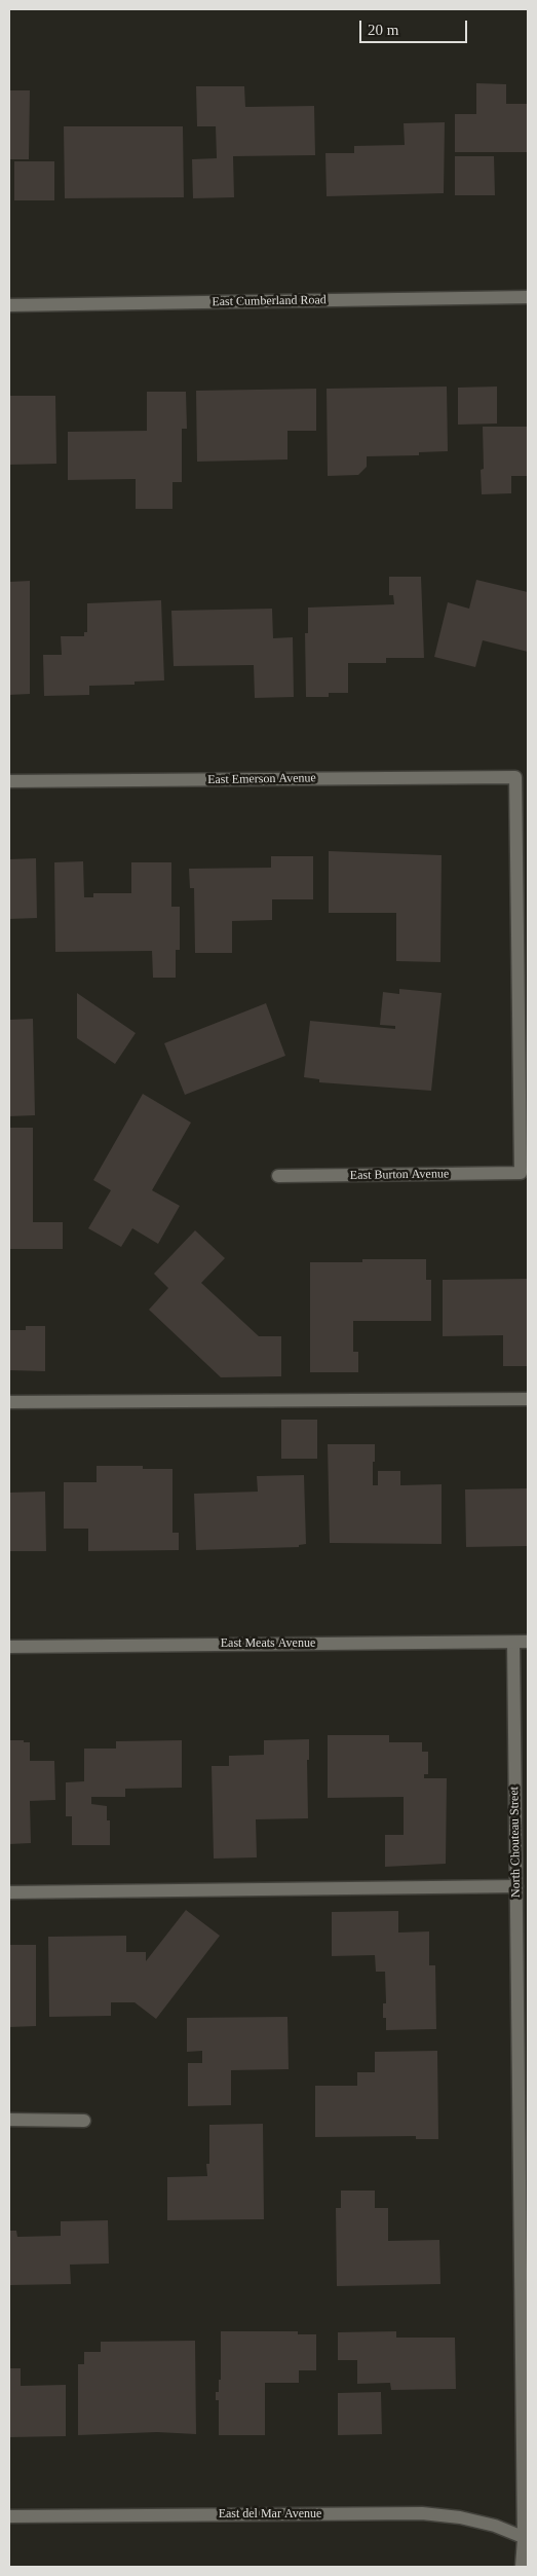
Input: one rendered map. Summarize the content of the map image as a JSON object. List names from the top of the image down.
{
  "streets": {
    "street": [
      "East Cumberland Road",
      "East Emerson Avenue",
      "East Burton Avenue",
      "East Meats Avenue",
      "North Chouteau Street",
      "East del Mar Avenue"
    ]
  },
  "crossings": [
    ["East Emerson Avenue", "East Burton Avenue"],
    ["East Meats Avenue", "North Chouteau Street"],
    ["North Chouteau Street", "East del Mar Avenue"]
  ],
  "scale_bar": "20 m"
}
